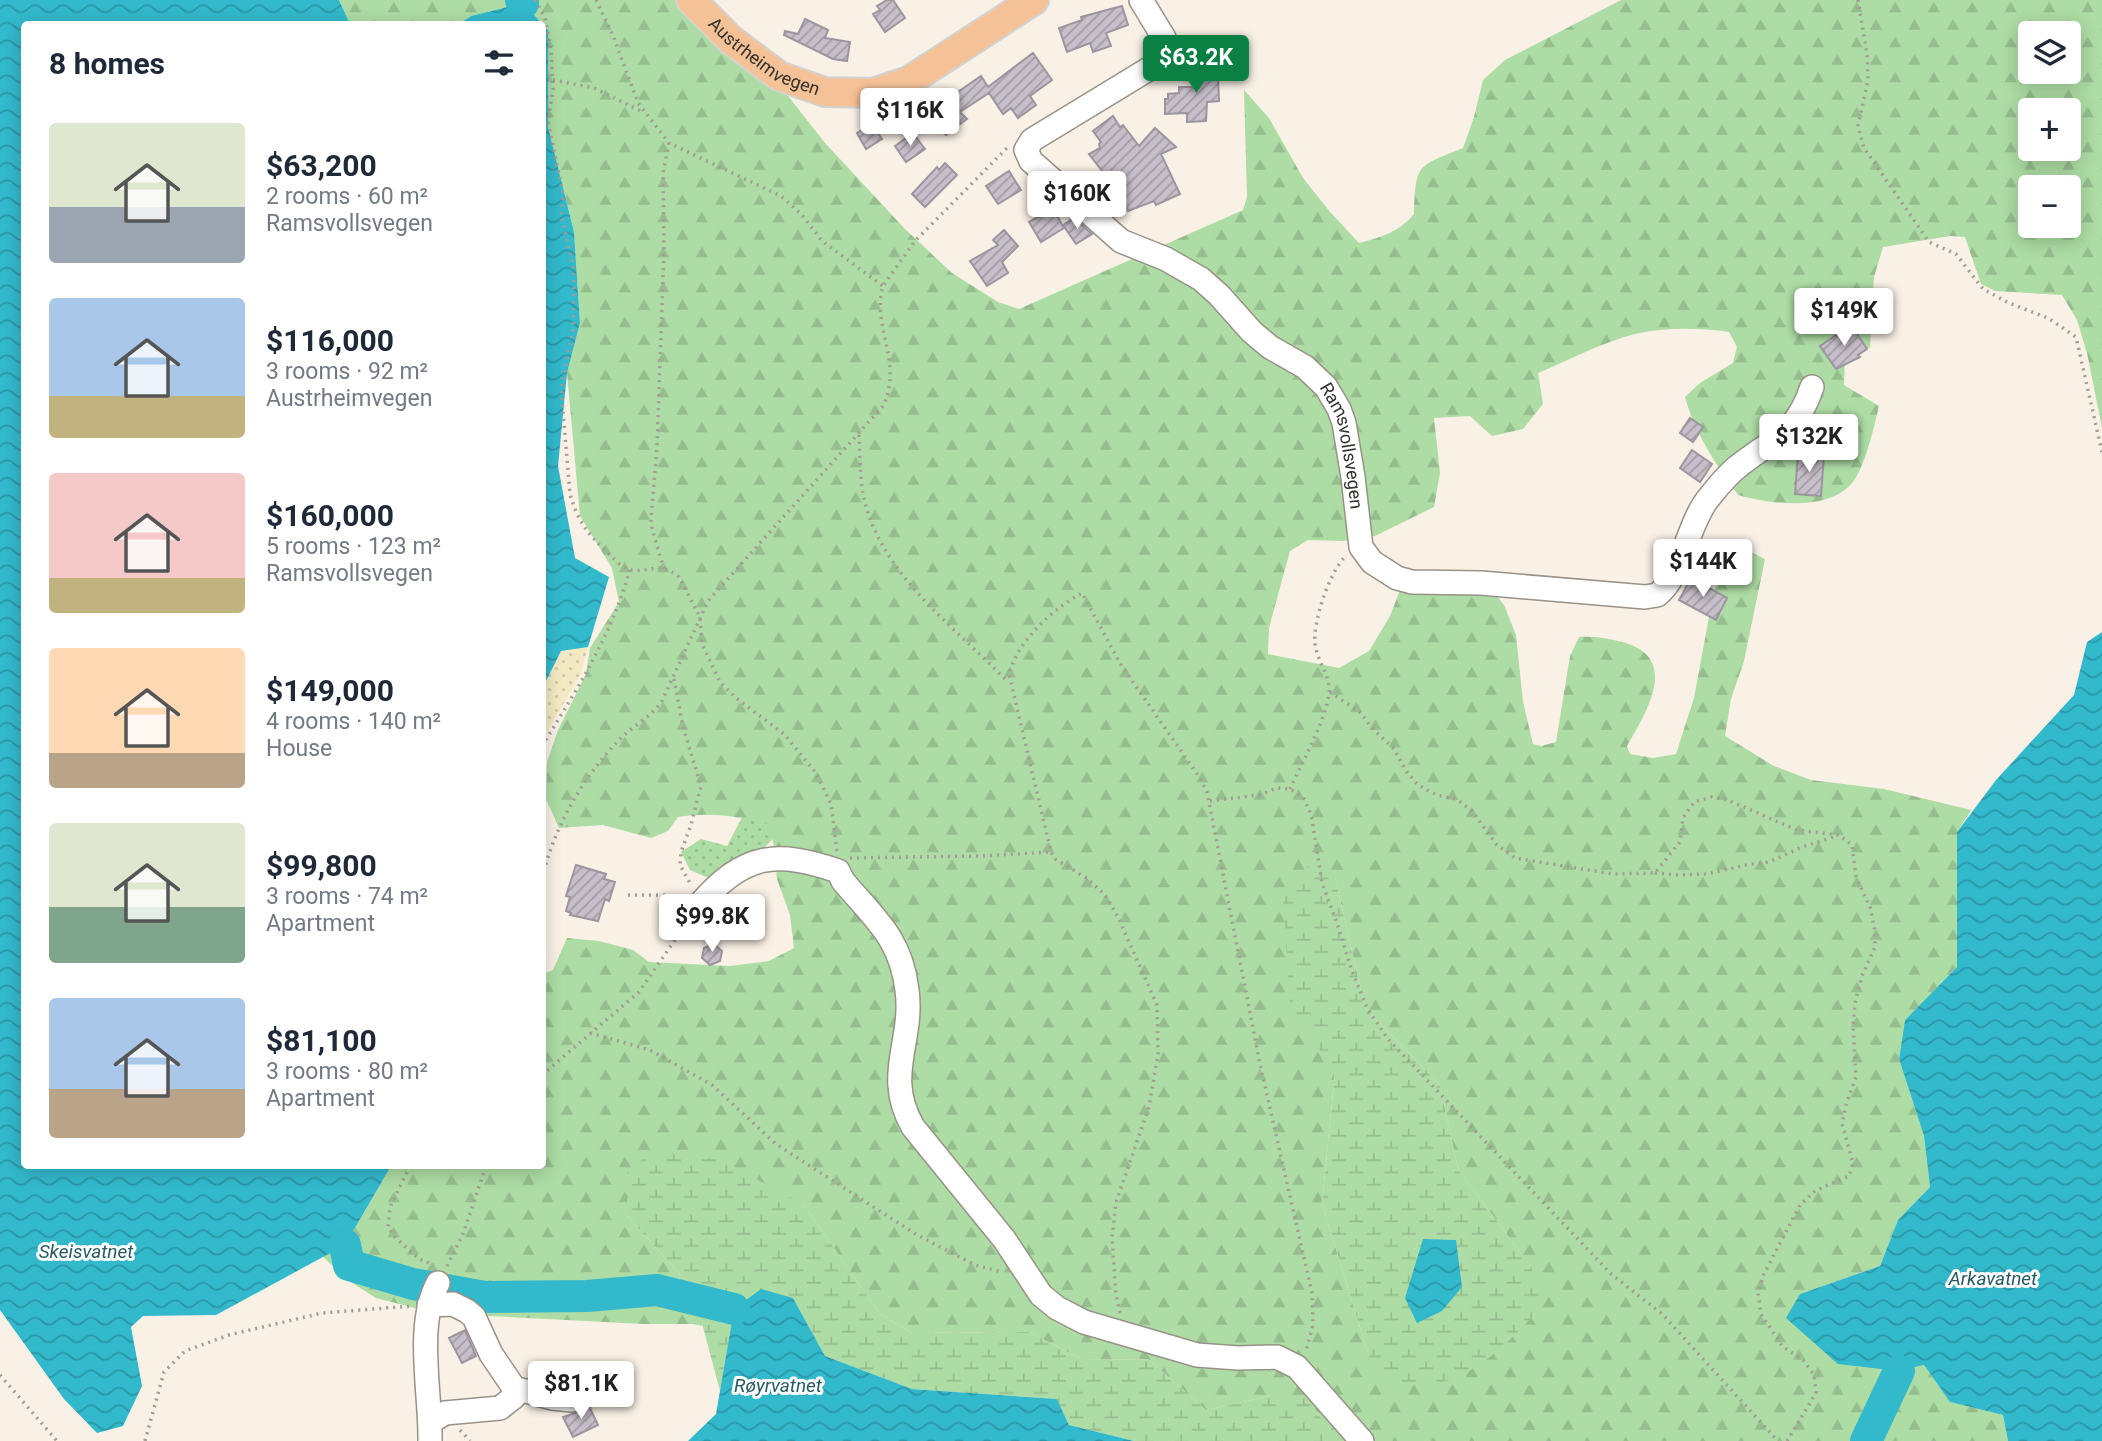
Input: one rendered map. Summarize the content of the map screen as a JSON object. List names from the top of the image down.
{
  "streets": {
    "main road": ["Austrheimvegen"],
    "street": ["Ramsvollsvegen"]
  },
  "water": ["Skeisvatnet", "Arkavatnet", "Røyrvatnet"],
  "page": {
    "map_buttons": ["+", "−"],
    "heading": "8 homes",
    "price": [
      "$63.2K",
      "$116K",
      "$160K",
      "$149K",
      "$132K",
      "$144K",
      "$99.8K",
      "$81.1K"
    ],
    "list": [
      {
        "name": "$63,200",
        "note": "2 rooms · 60 m² · Ramsvollsvegen"
      },
      {
        "name": "$116,000",
        "note": "3 rooms · 92 m² · Austrheimvegen"
      },
      {
        "name": "$160,000",
        "note": "5 rooms · 123 m² · Ramsvollsvegen"
      },
      {
        "name": "$149,000",
        "note": "4 rooms · 140 m² · House"
      },
      {
        "name": "$99,800",
        "note": "3 rooms · 74 m² · Apartment"
      },
      {
        "name": "$81,100",
        "note": "3 rooms · 80 m² · Apartment"
      }
    ]
  }
}
